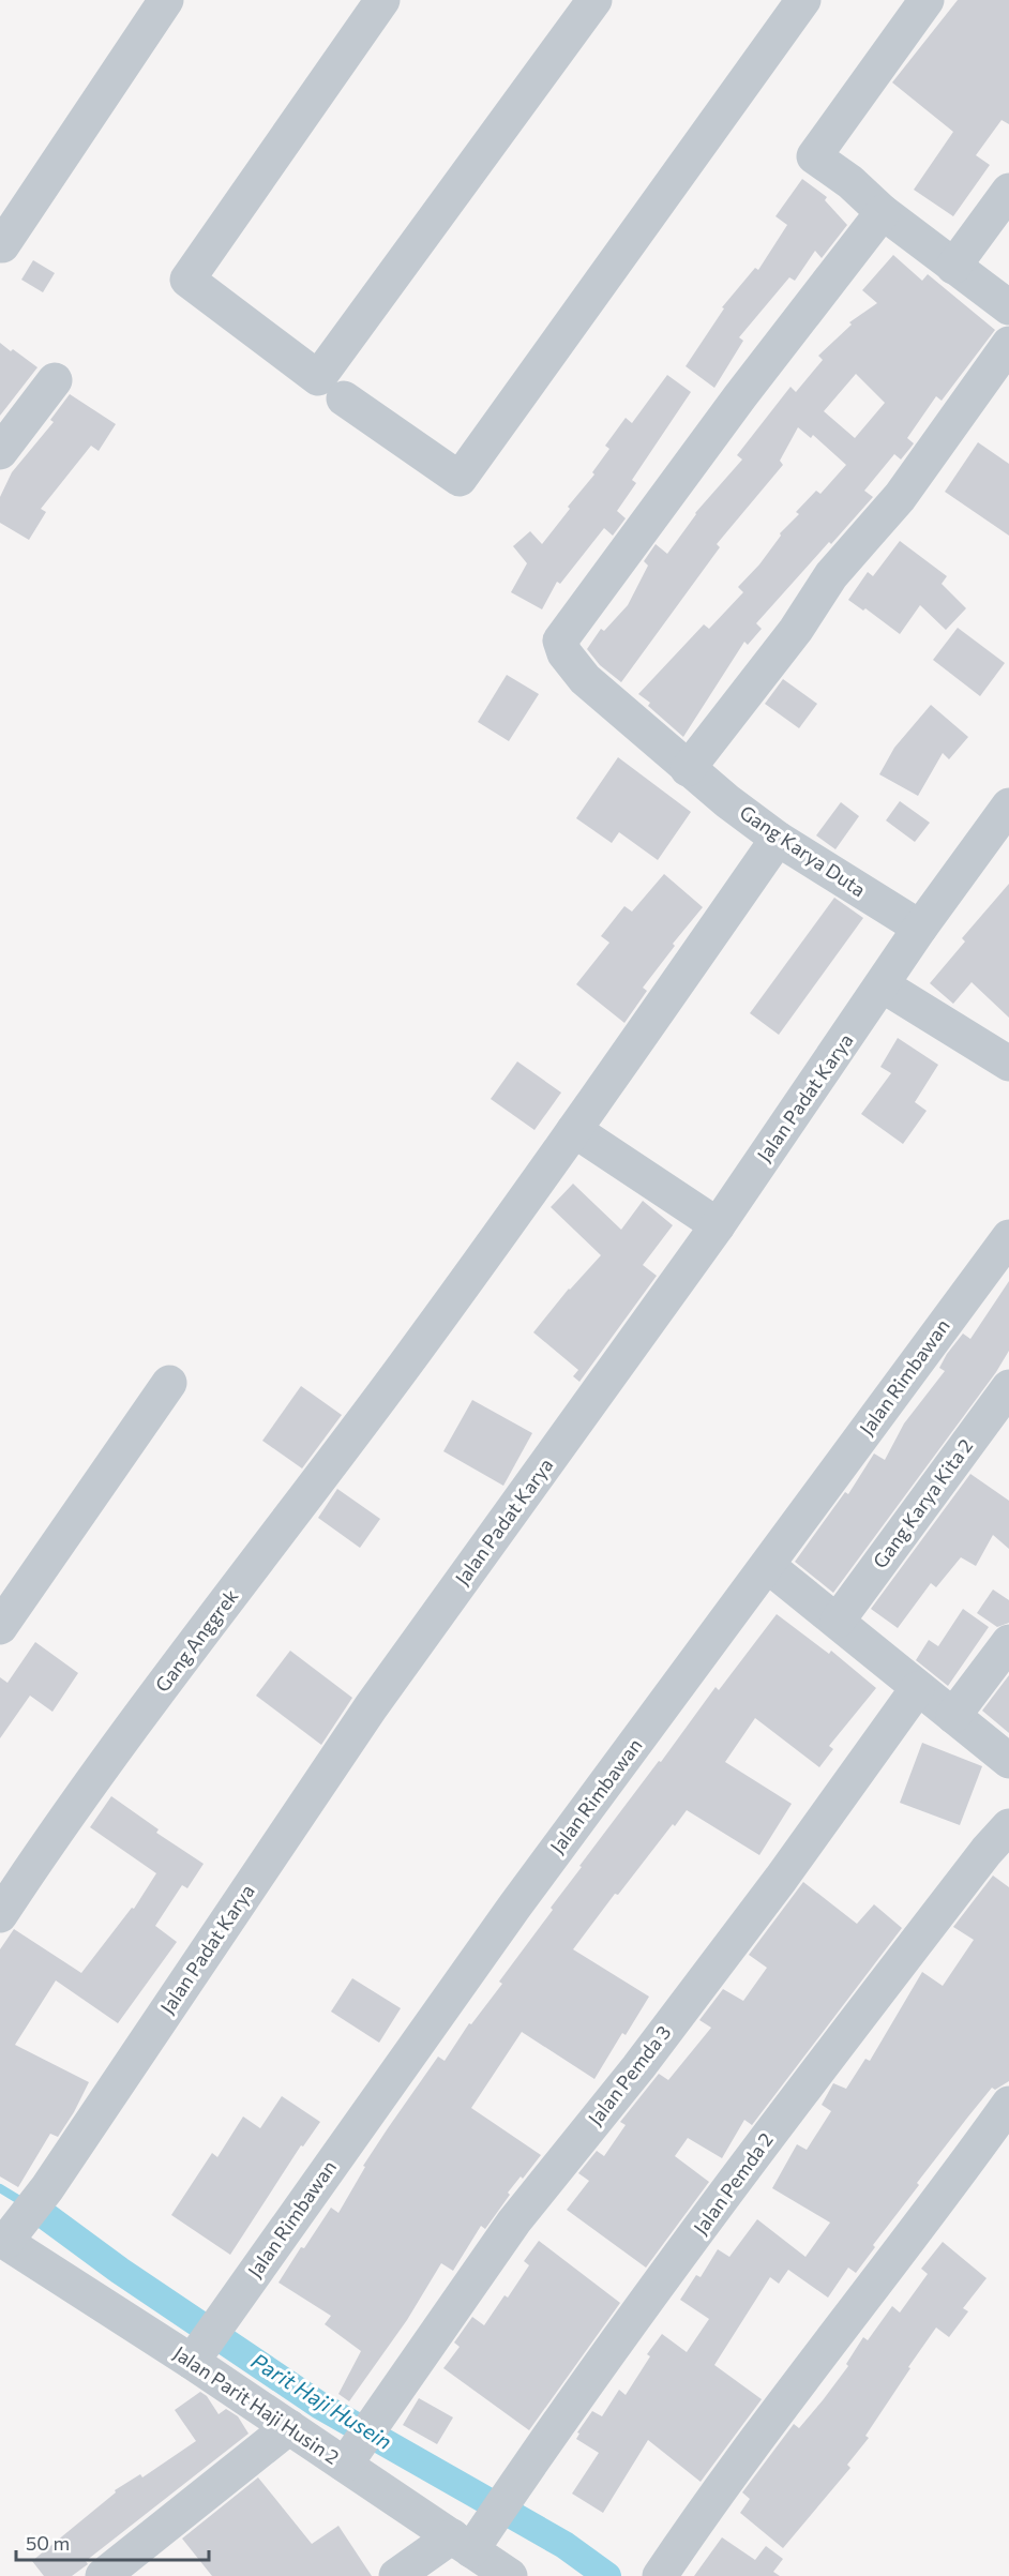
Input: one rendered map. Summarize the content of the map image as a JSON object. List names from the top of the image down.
{
  "streets": {
    "street": [
      "Gang Karya Duta",
      "Jalan Padat Karya",
      "Jalan Rimbawan",
      "Gang Karya Kita 2",
      "Gang Anggrek",
      "Jalan Pemda 3",
      "Jalan Pemda 2",
      "Jalan Parit Haji Husin 2"
    ]
  },
  "crossings": [
    ["Gang Karya Duta", "Jalan Padat Karya"],
    ["Gang Karya Duta", "Gang Anggrek"],
    ["Jalan Padat Karya", "Jalan Parit Haji Husin 2"],
    ["Jalan Rimbawan", "Jalan Parit Haji Husin 2"],
    ["Jalan Pemda 3", "Jalan Parit Haji Husin 2"],
    ["Jalan Pemda 2", "Jalan Parit Haji Husin 2"]
  ],
  "water": ["Parit Haji Husein"],
  "scale_bar": "50 m"
}
